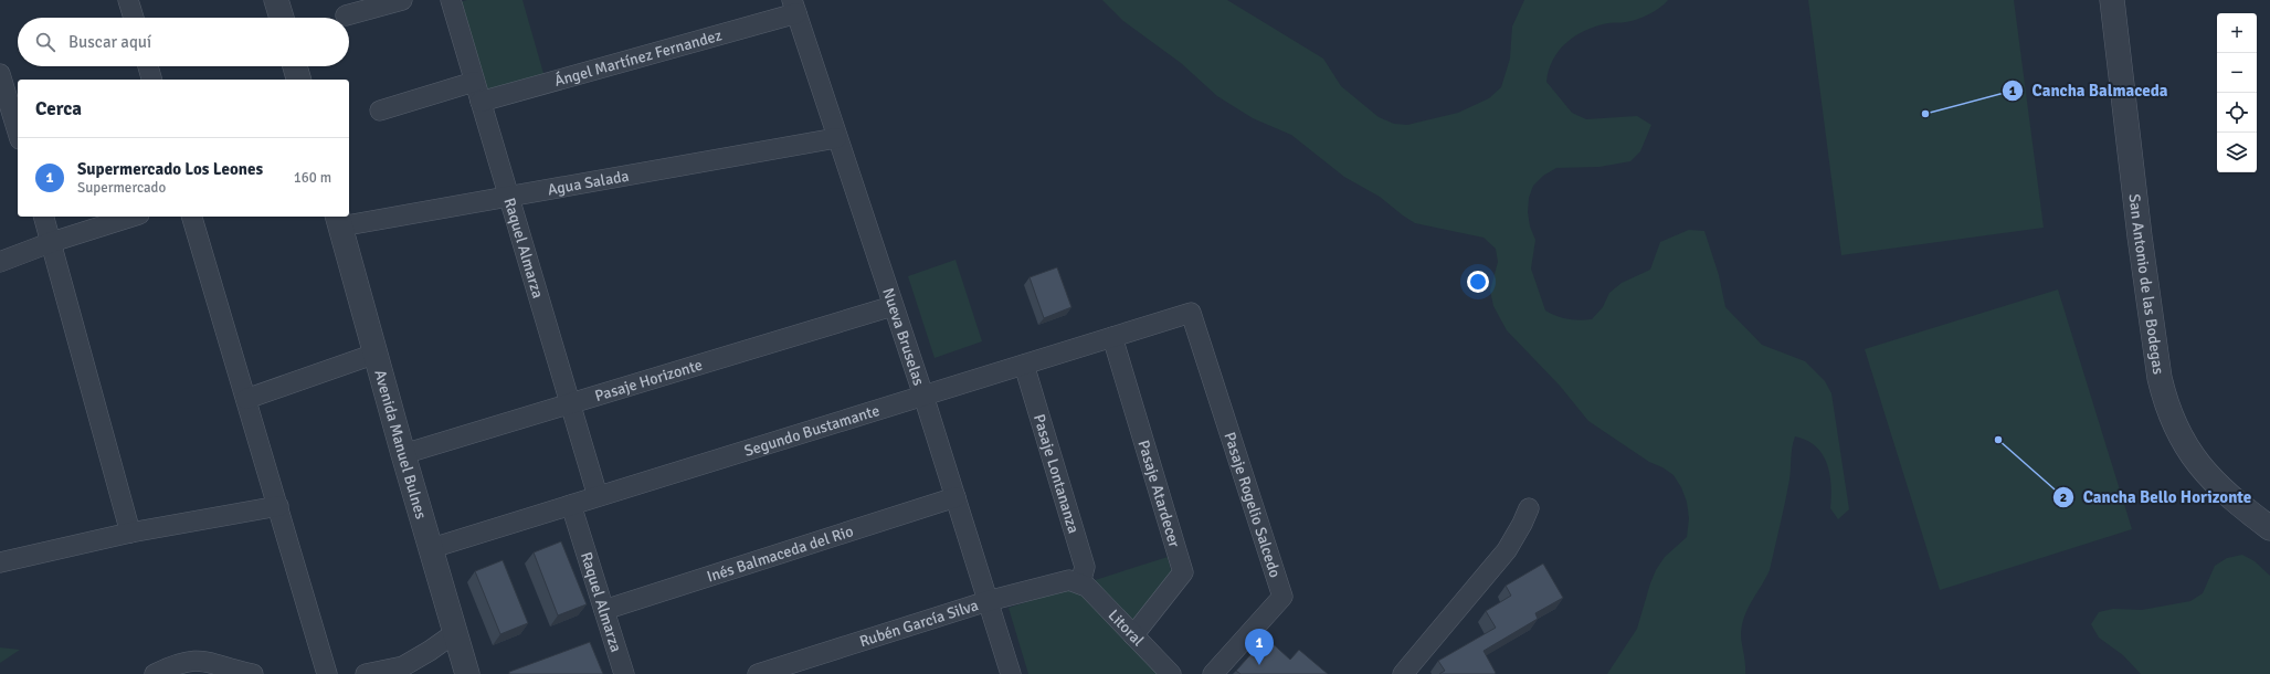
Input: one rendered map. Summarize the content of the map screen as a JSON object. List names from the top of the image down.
{
  "streets": {
    "street": [
      "Ángel Martínez Fernandez",
      "Agua Salada",
      "Raquel Almarza",
      "San Antonio de las Bodegas",
      "Nueva Bruselas",
      "Pasaje Horizonte",
      "Segundo Bustamante",
      "Avenida Manuel Bulnes",
      "Pasaje Lontananza",
      "Pasaje Atardecer",
      "Pasaje Rogelio Salcedo",
      "Inés Balmaceda del Rio",
      "Rubén García Silva",
      "Litoral"
    ]
  },
  "crossings": [
    ["Ángel Martínez Fernandez", "Raquel Almarza"],
    ["Ángel Martínez Fernandez", "Nueva Bruselas"],
    ["Agua Salada", "Raquel Almarza"],
    ["Agua Salada", "Nueva Bruselas"],
    ["Agua Salada", "Avenida Manuel Bulnes"],
    ["Raquel Almarza", "Pasaje Horizonte"],
    ["Raquel Almarza", "Segundo Bustamante"],
    ["Raquel Almarza", "Inés Balmaceda del Rio"],
    ["Nueva Bruselas", "Pasaje Horizonte"],
    ["Nueva Bruselas", "Segundo Bustamante"],
    ["Nueva Bruselas", "Inés Balmaceda del Rio"],
    ["Nueva Bruselas", "Rubén García Silva"],
    ["Pasaje Horizonte", "Avenida Manuel Bulnes"],
    ["Segundo Bustamante", "Avenida Manuel Bulnes"],
    ["Segundo Bustamante", "Pasaje Lontananza"],
    ["Segundo Bustamante", "Pasaje Atardecer"],
    ["Segundo Bustamante", "Pasaje Rogelio Salcedo"],
    ["Pasaje Lontananza", "Rubén García Silva"],
    ["Pasaje Lontananza", "Litoral"],
    ["Pasaje Atardecer", "Litoral"],
    ["Rubén García Silva", "Litoral"]
  ],
  "places": ["Cancha Balmaceda", "Cancha Bello Horizonte"],
  "page": {
    "map_buttons": ["+", "−"],
    "search": "Buscar aquí",
    "heading": "Cerca",
    "list": [
      {
        "mark": "1",
        "name": "Supermercado Los Leones",
        "note": "Supermercado",
        "value": "160 m"
      }
    ],
    "pins": "1"
  }
}
